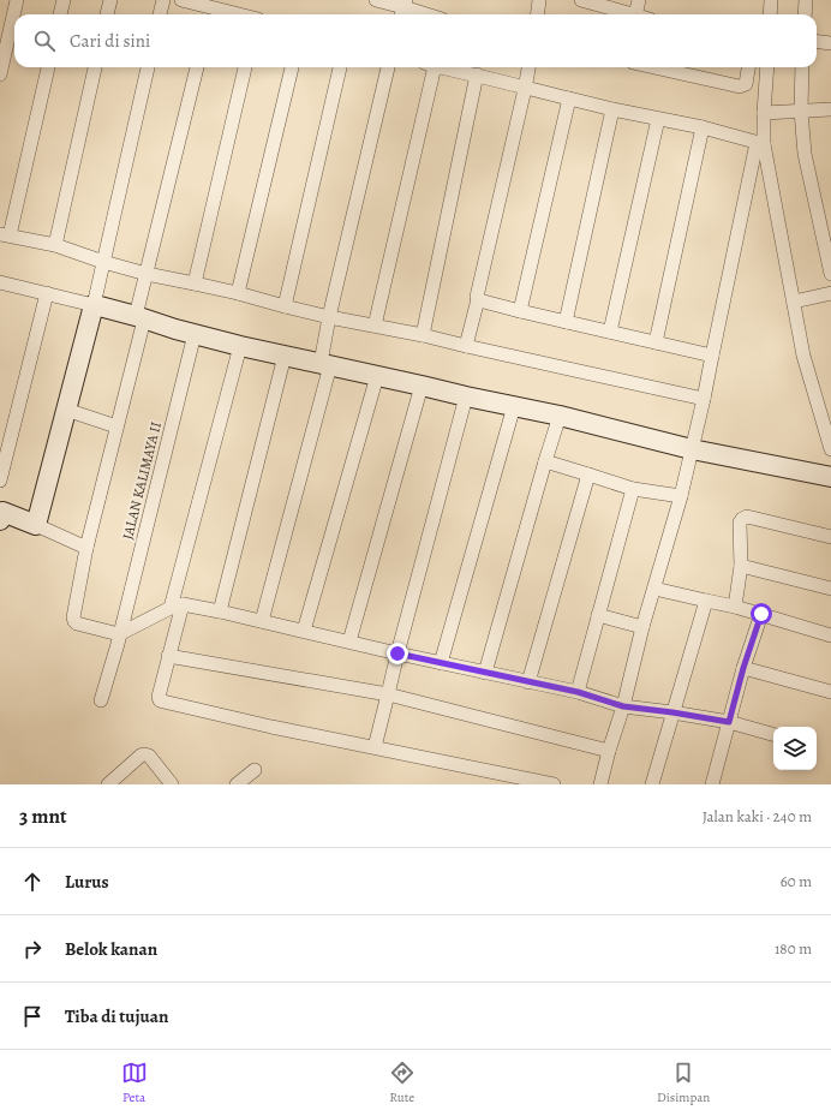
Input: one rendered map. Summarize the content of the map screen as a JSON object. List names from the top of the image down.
{
  "streets": {
    "street": ["JALAN KALIMAYA II"]
  },
  "page": {
    "search": "Cari di sini",
    "heading": ["3 mnt", "Jalan kaki · 240 m"],
    "list": [
      ["Lurus", "60 m"],
      ["Belok kanan", "180 m"],
      "Tiba di tujuan"
    ],
    "nav": ["Peta", "Rute", "Disimpan"]
  }
}
